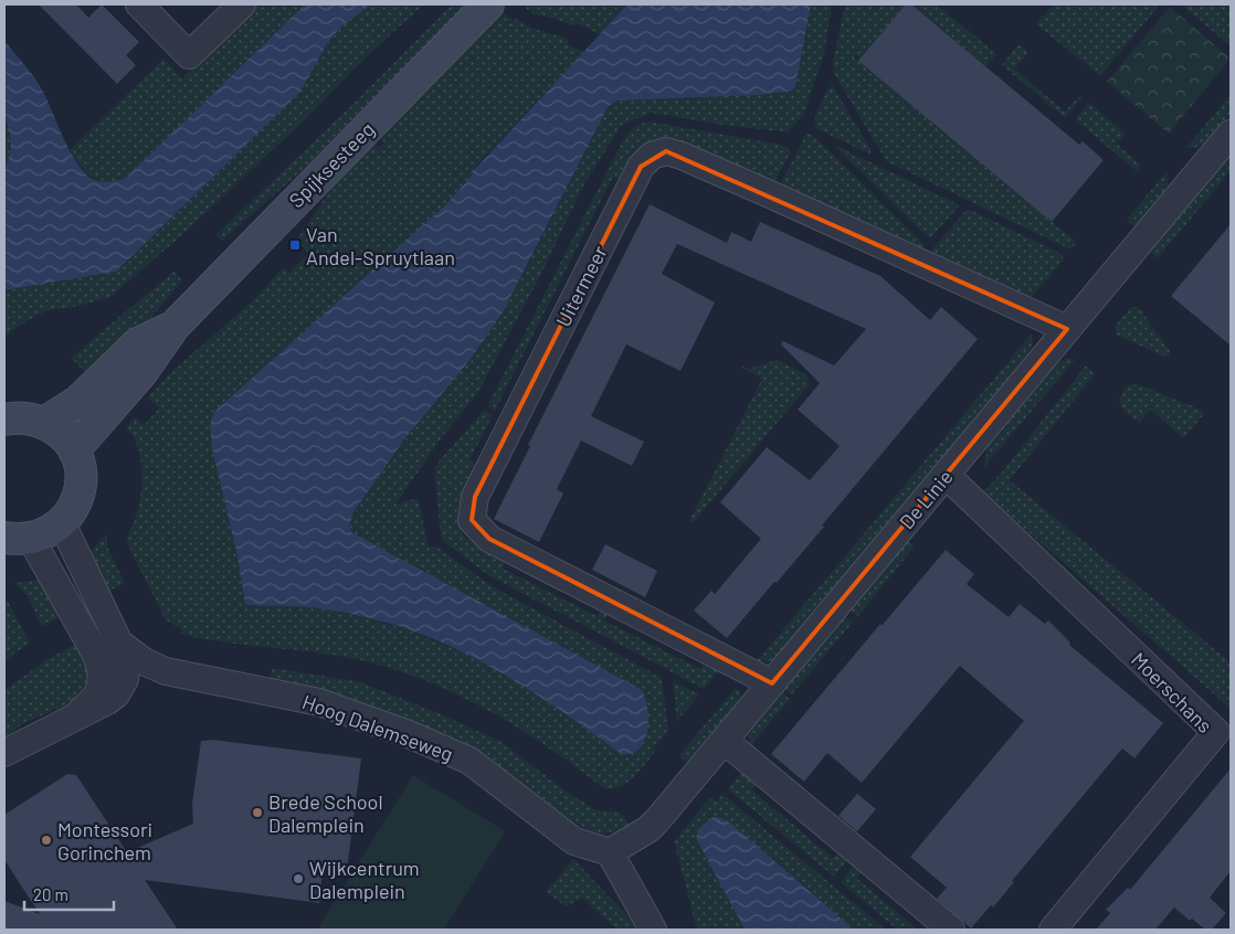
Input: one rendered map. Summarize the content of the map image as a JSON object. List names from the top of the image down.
{
  "streets": {
    "main road": ["Spijksesteeg"],
    "street": [
      "Uitermeer",
      "De Linie",
      "Moerschans",
      "Hoog Dalemseweg"
    ]
  },
  "crossings": [
    ["Uitermeer", "De Linie"],
    ["De Linie", "Moerschans"],
    ["De Linie", "Hoog Dalemseweg"]
  ],
  "places": {
    "transit": ["Van Andel-Spruytlaan"],
    "other": ["Brede School Dalemplein", "Montessori Gorinchem", "Wijkcentrum Dalemplein"]
  },
  "scale_bar": "20 m"
}
